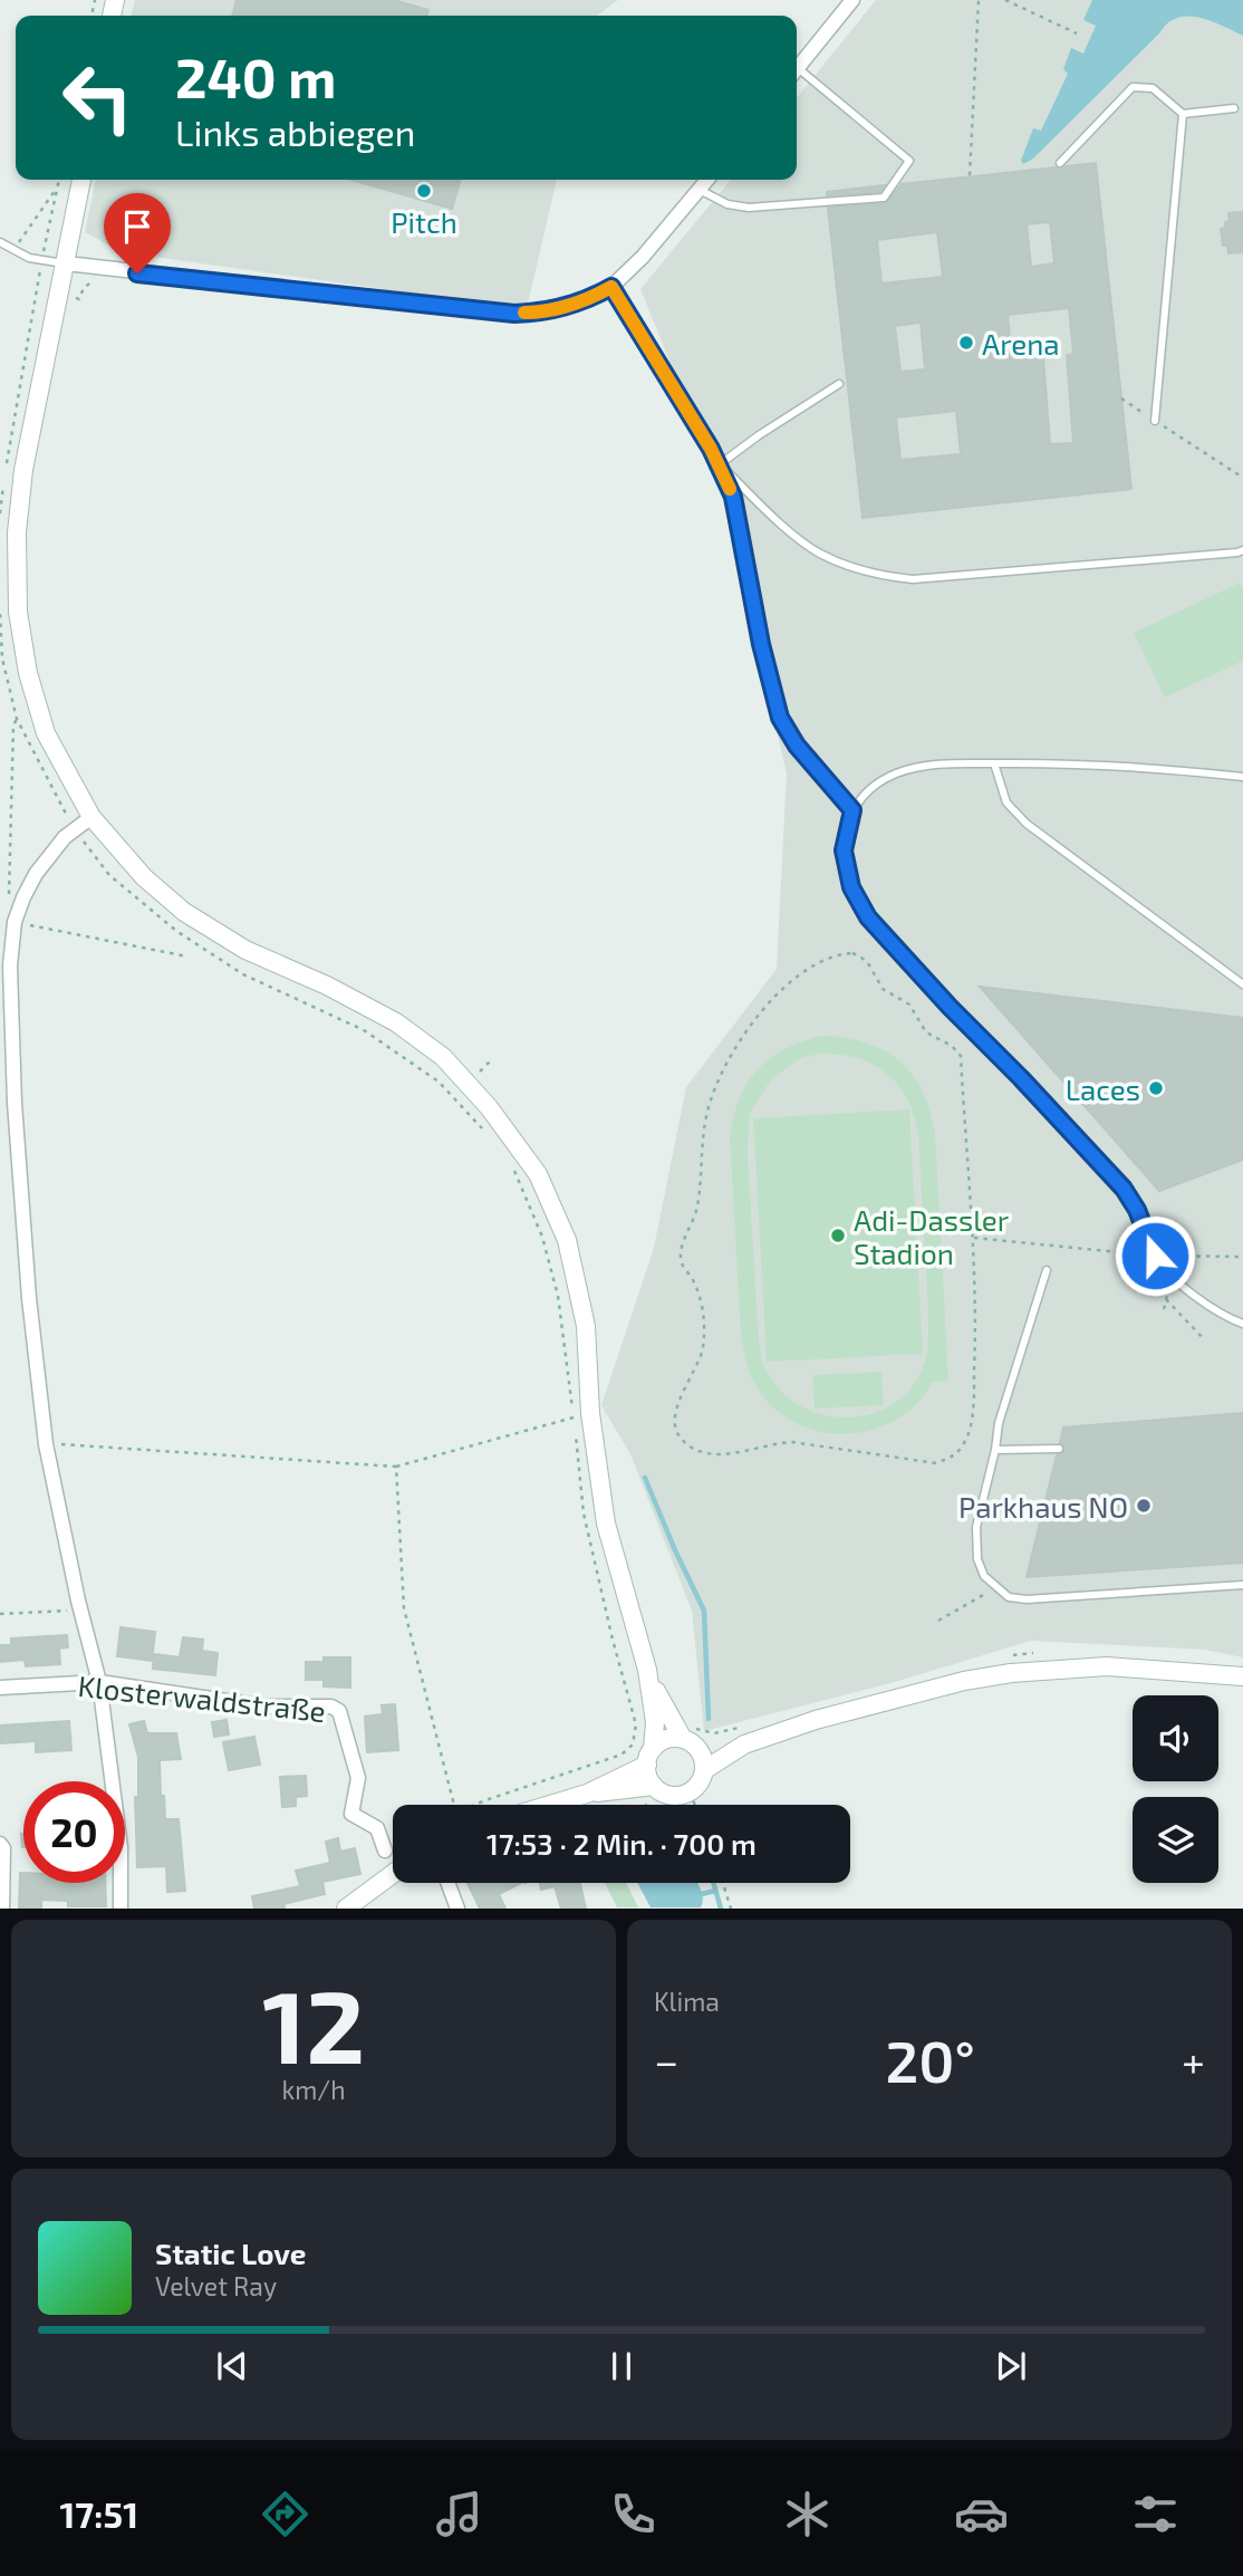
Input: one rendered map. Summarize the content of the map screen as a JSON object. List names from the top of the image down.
{
  "streets": {
    "street": ["Klosterwaldstraße"]
  },
  "places": [
    "Pitch",
    "Arena",
    "Laces",
    "Adi-Dassler Stadion",
    "Parkhaus NO"
  ],
  "page": {
    "turn": ["240 m", "Links abbiegen"],
    "limit": "20",
    "trip": "17:53 · 2 Min. · 700 m",
    "tile": [
      ["12", "km/h"],
      "Klima"
    ],
    "heat": ["−", "20°", "+"],
    "song": ["Static Love", "Velvet Ray"],
    "tabs": "17:51"
  }
}
